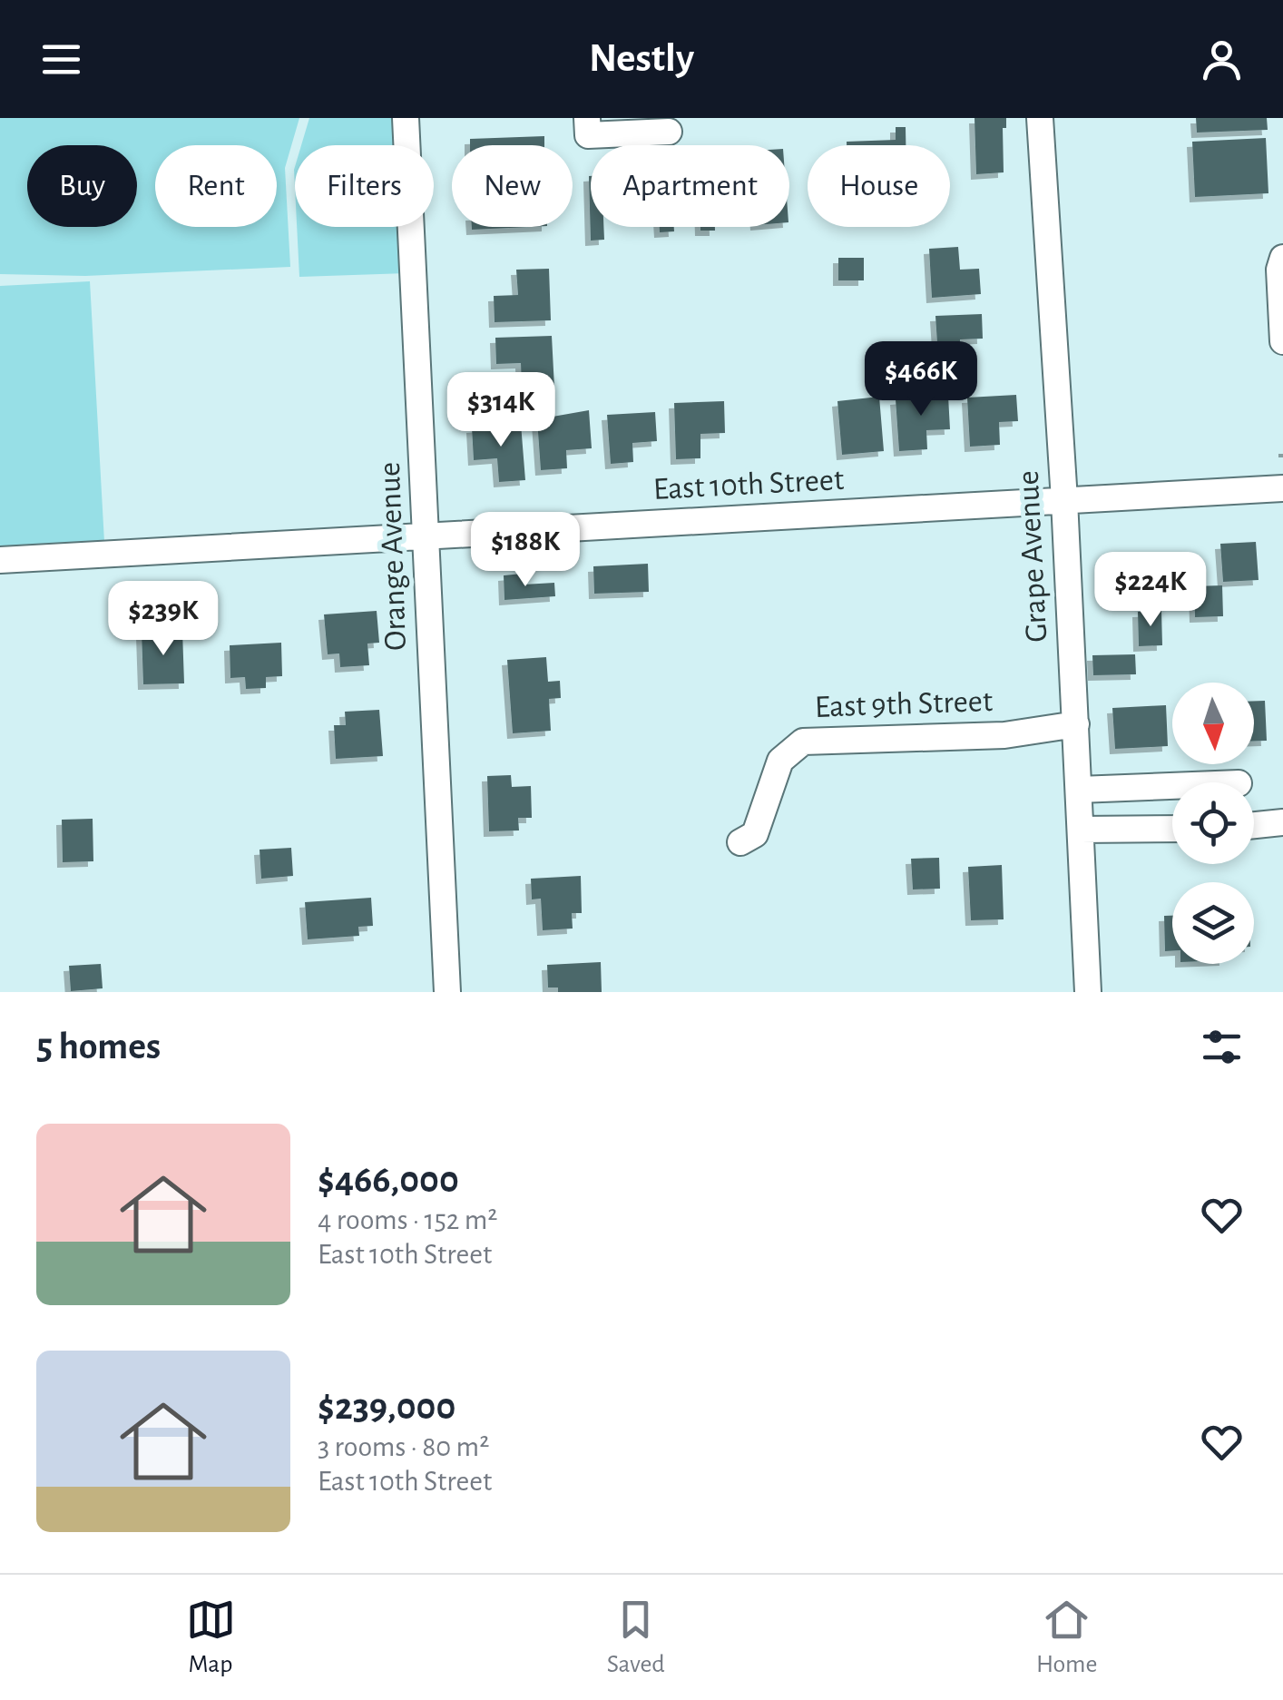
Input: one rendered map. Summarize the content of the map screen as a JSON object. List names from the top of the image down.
{
  "streets": {
    "street": [
      "East 10th Street",
      "Orange Avenue",
      "Grape Avenue",
      "East 9th Street"
    ]
  },
  "crossings": [
    ["East 10th Street", "Orange Avenue"],
    ["East 10th Street", "Grape Avenue"],
    ["Grape Avenue", "East 9th Street"]
  ],
  "north": "bottom",
  "page": {
    "header": "Nestly",
    "chip": [
      "Buy",
      "Rent",
      "Filters",
      "New",
      "Apartment",
      "House"
    ],
    "price": [
      "$466K",
      "$314K",
      "$188K",
      "$224K",
      "$239K"
    ],
    "heading": "5 homes",
    "list": [
      {
        "name": "$466,000",
        "note": "4 rooms · 152 m² · East 10th Street"
      },
      {
        "name": "$239,000",
        "note": "3 rooms · 80 m² · East 10th Street"
      }
    ],
    "tabs": ["Map", "Saved", "Home"]
  }
}
